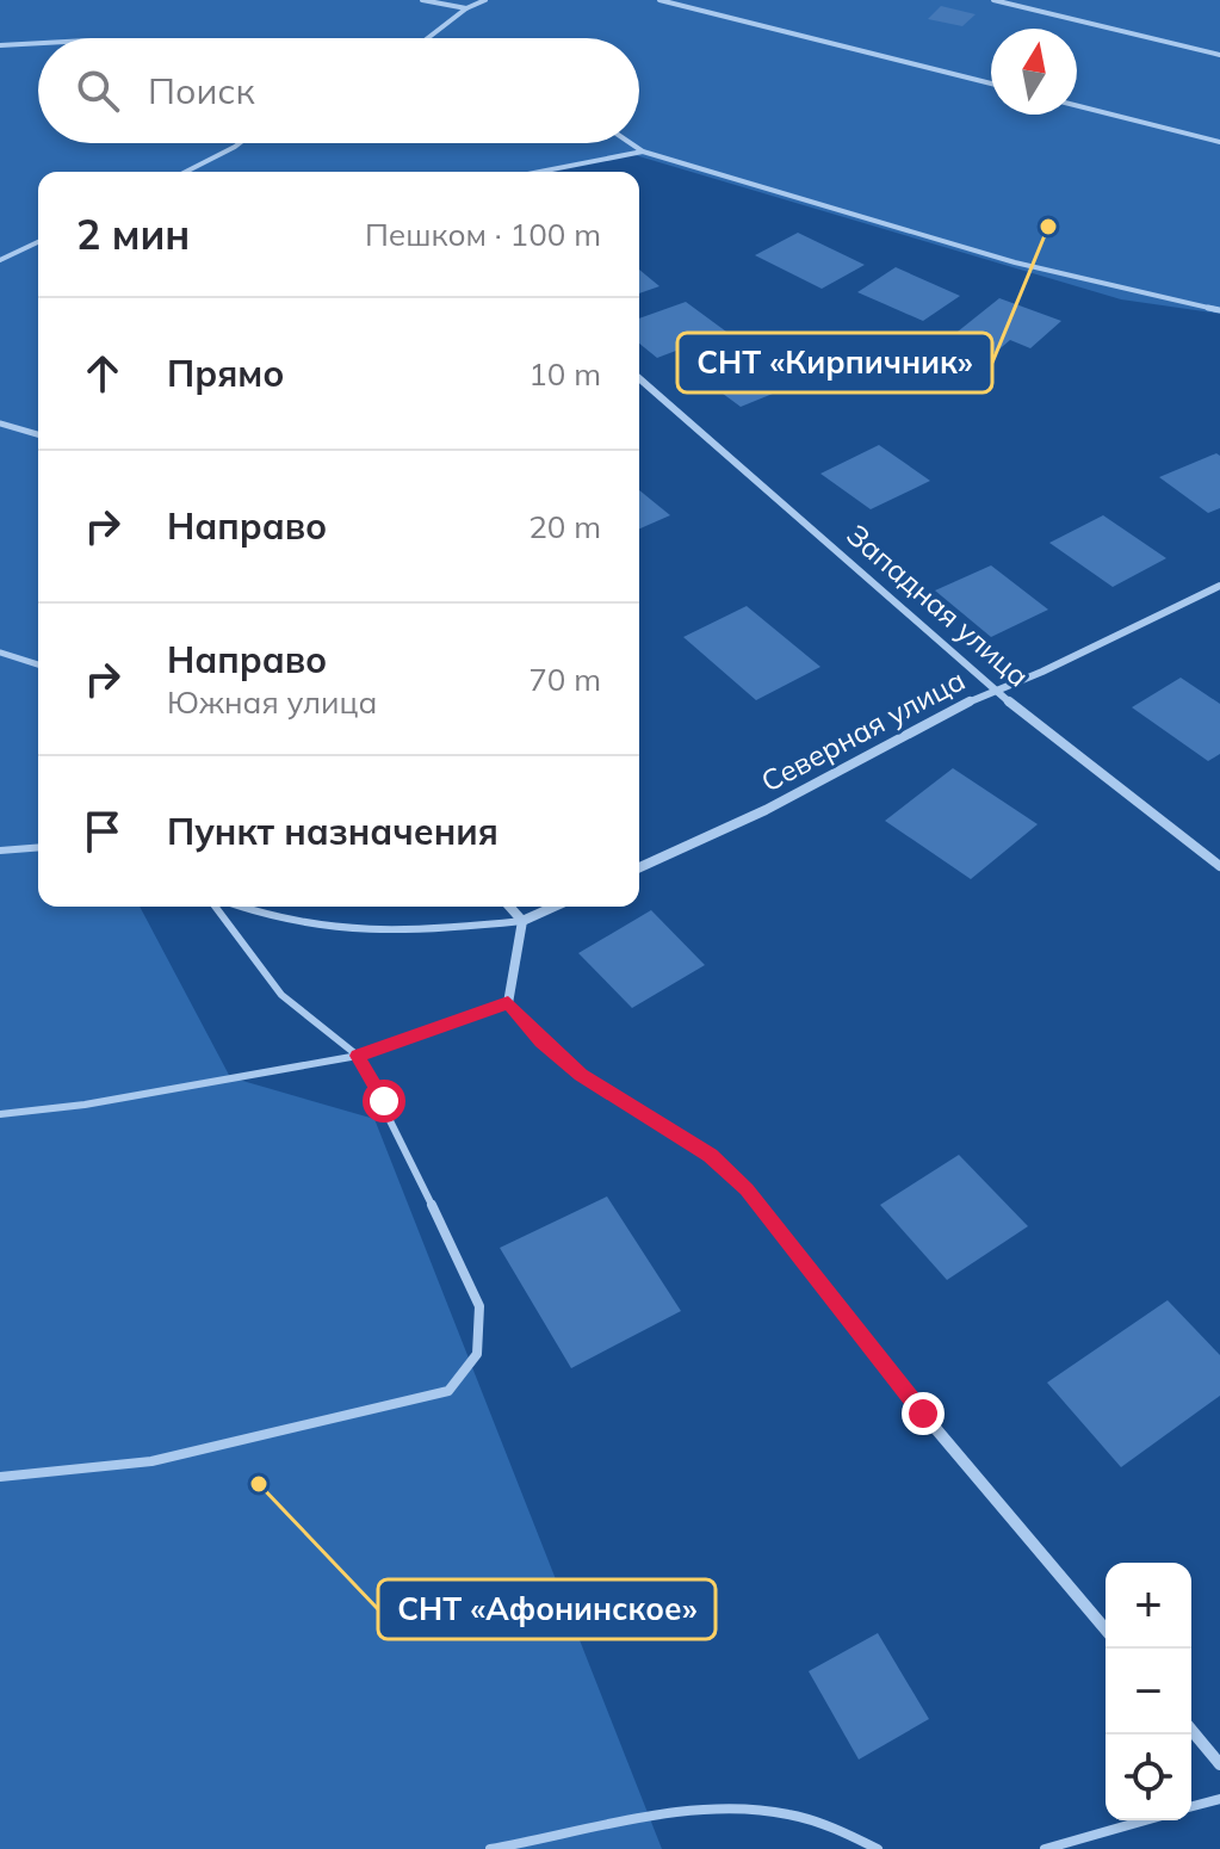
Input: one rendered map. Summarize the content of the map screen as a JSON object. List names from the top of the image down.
{
  "streets": {
    "street": ["Западная улица", "Северная улица"]
  },
  "crossings": [
    ["Западная улица", "Северная улица"]
  ],
  "places": ["СНТ «Кирпичник»", "СНТ «Афонинское»"],
  "north": "top",
  "page": {
    "search": "Поиск",
    "heading": ["2 мин", "Пешком · 100 m"],
    "list": [
      ["Прямо", "10 m"],
      ["Направо", "20 m"],
      ["Направо", "Южная улица", "70 m"],
      "Пункт назначения"
    ],
    "map_buttons": ["+", "−"]
  }
}
